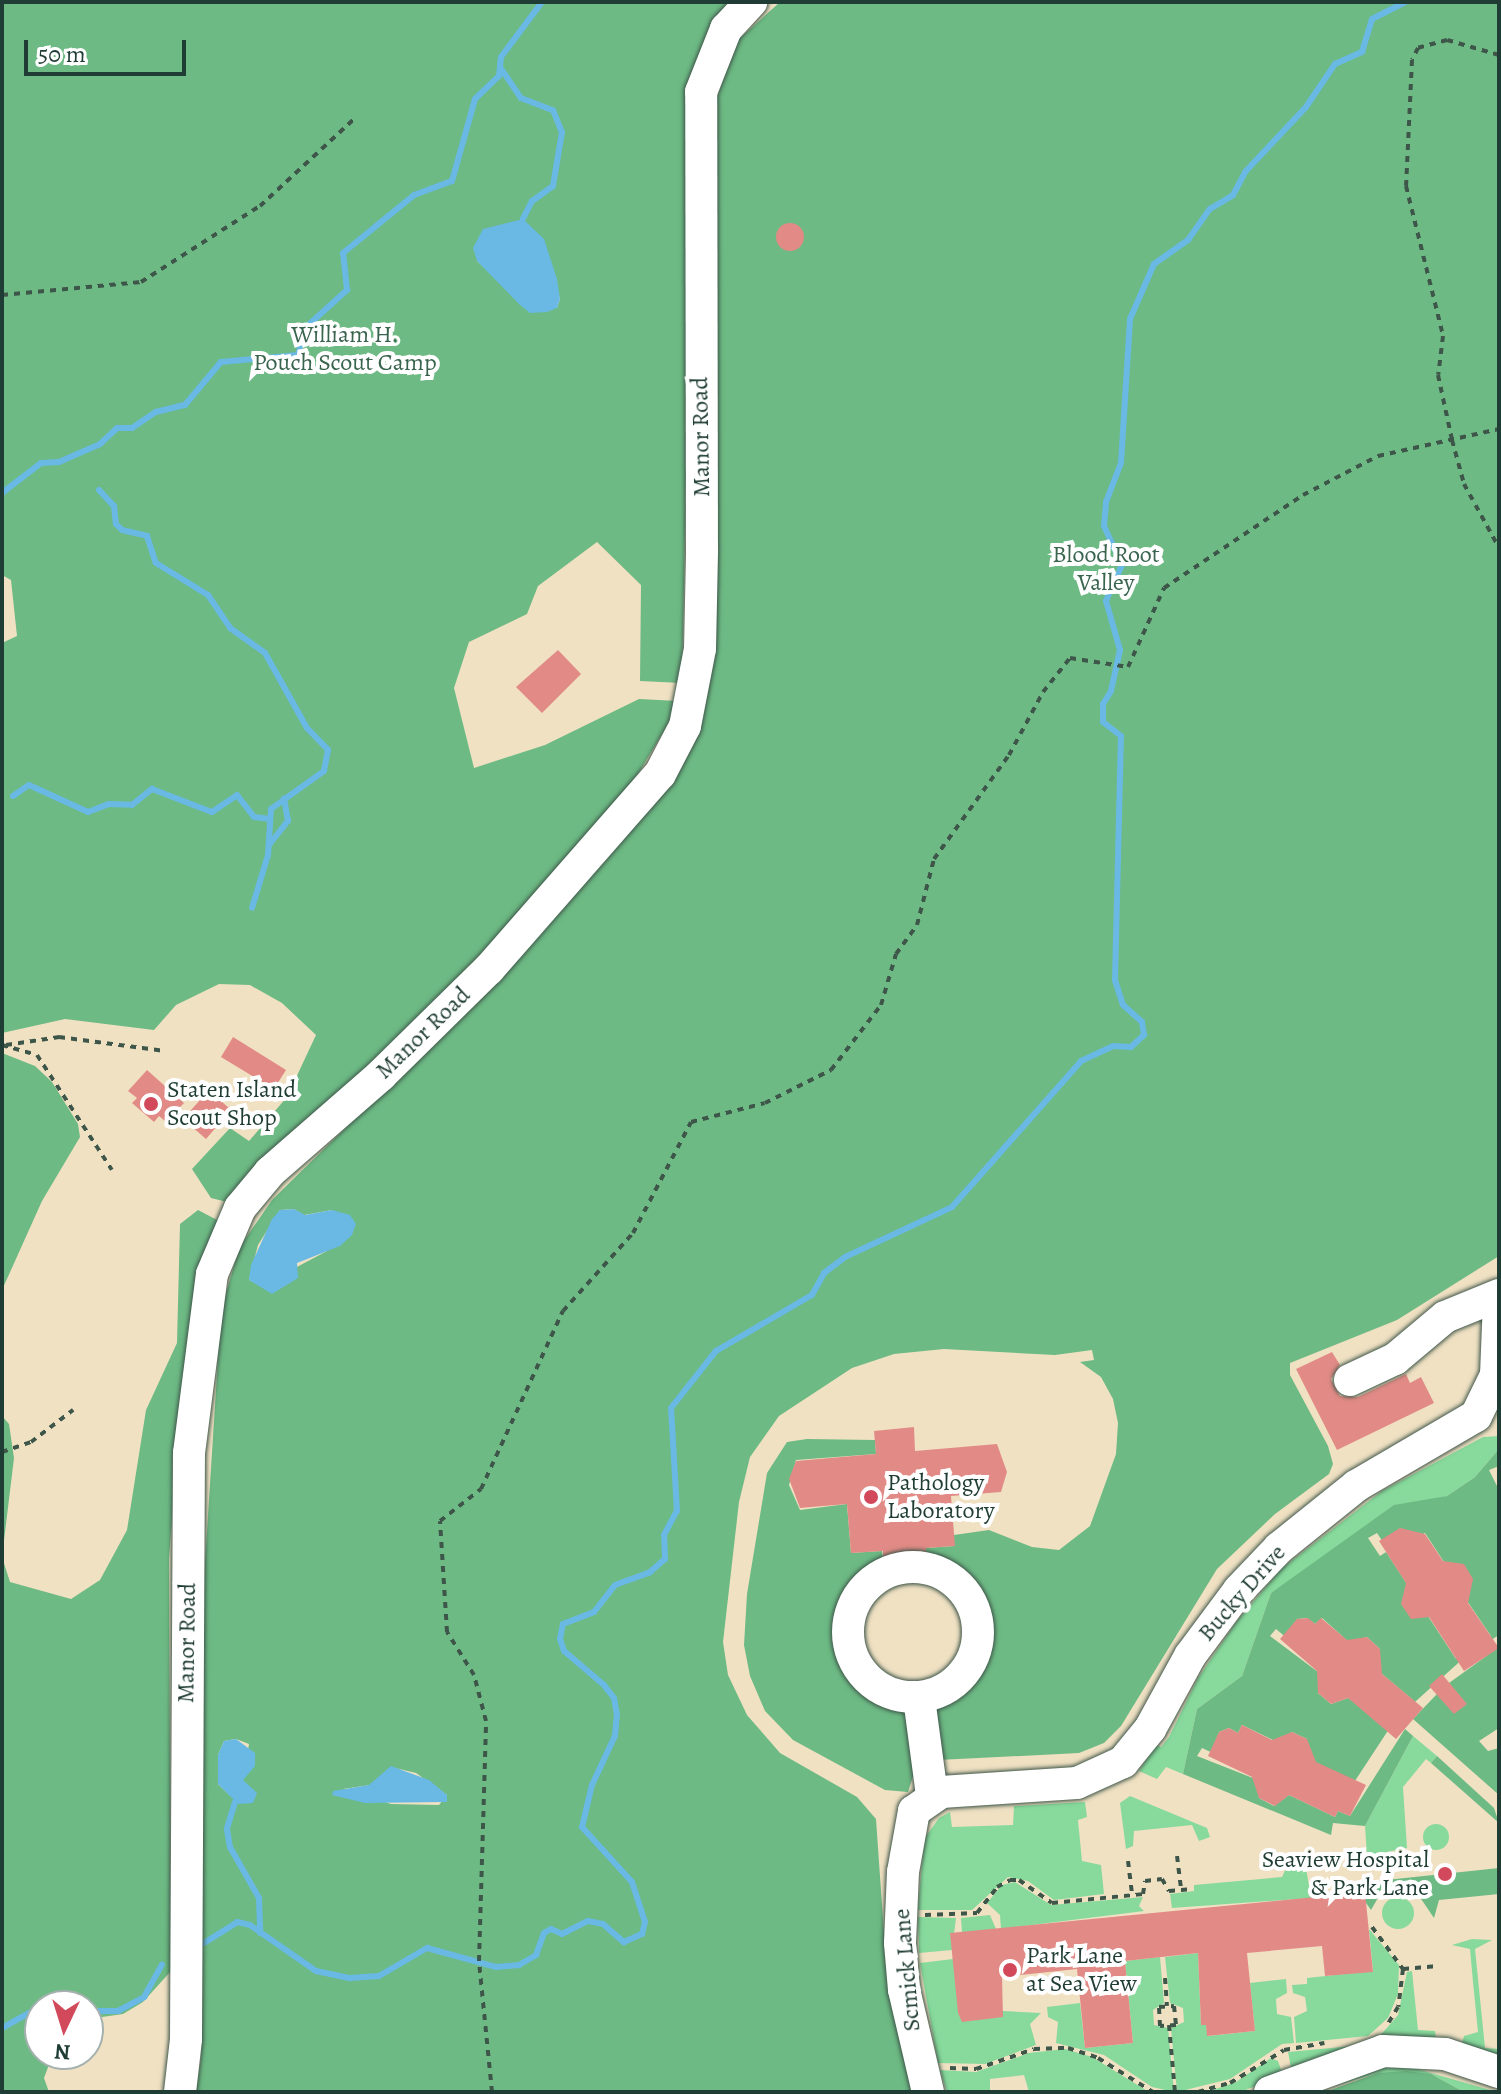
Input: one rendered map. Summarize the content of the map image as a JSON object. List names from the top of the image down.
{
  "streets": {
    "street": ["Manor Road", "Bucky Drive", "Scmick Lane"]
  },
  "crossings": [
    ["Bucky Drive", "Scmick Lane"]
  ],
  "parks": ["William H. Pouch Scout Camp", "Blood Root Valley"],
  "places": [
    "Staten Island Scout Shop",
    "Pathology Laboratory",
    "Seaview Hospital & Park Lane",
    "Park Lane at Sea View"
  ],
  "scale_bar": "50 m",
  "north": "bottom"
}
